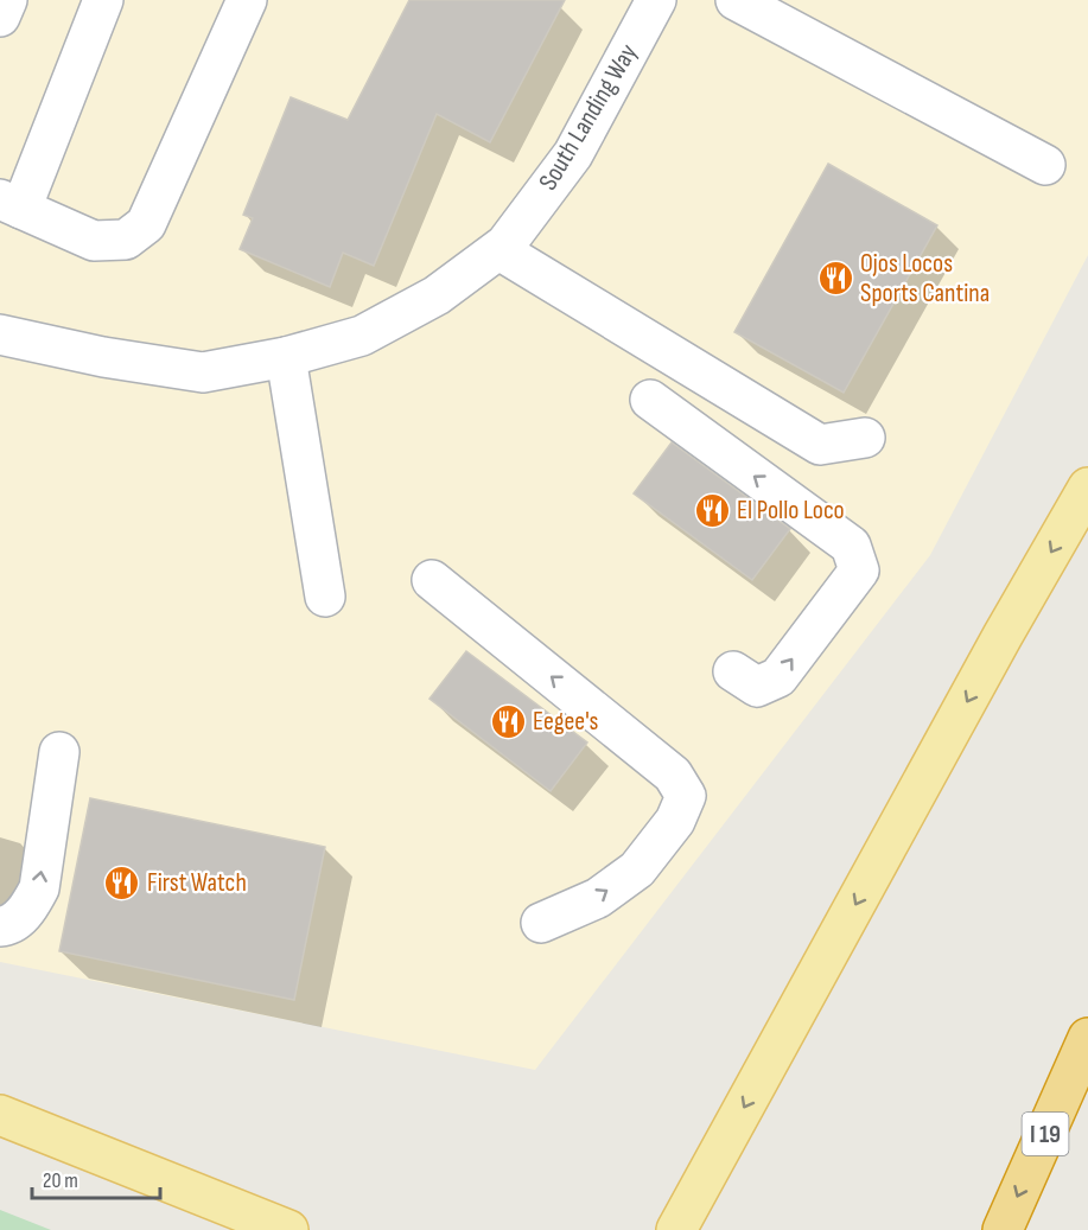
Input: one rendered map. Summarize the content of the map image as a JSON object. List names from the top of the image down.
{
  "streets": {
    "highway": ["I 19"],
    "street": ["South Landing Way"]
  },
  "places": {
    "restaurant": [
      "Ojos Locos Sports Cantina",
      "El Pollo Loco",
      "Eegee's",
      "First Watch"
    ]
  },
  "scale_bar": "20 m"
}
